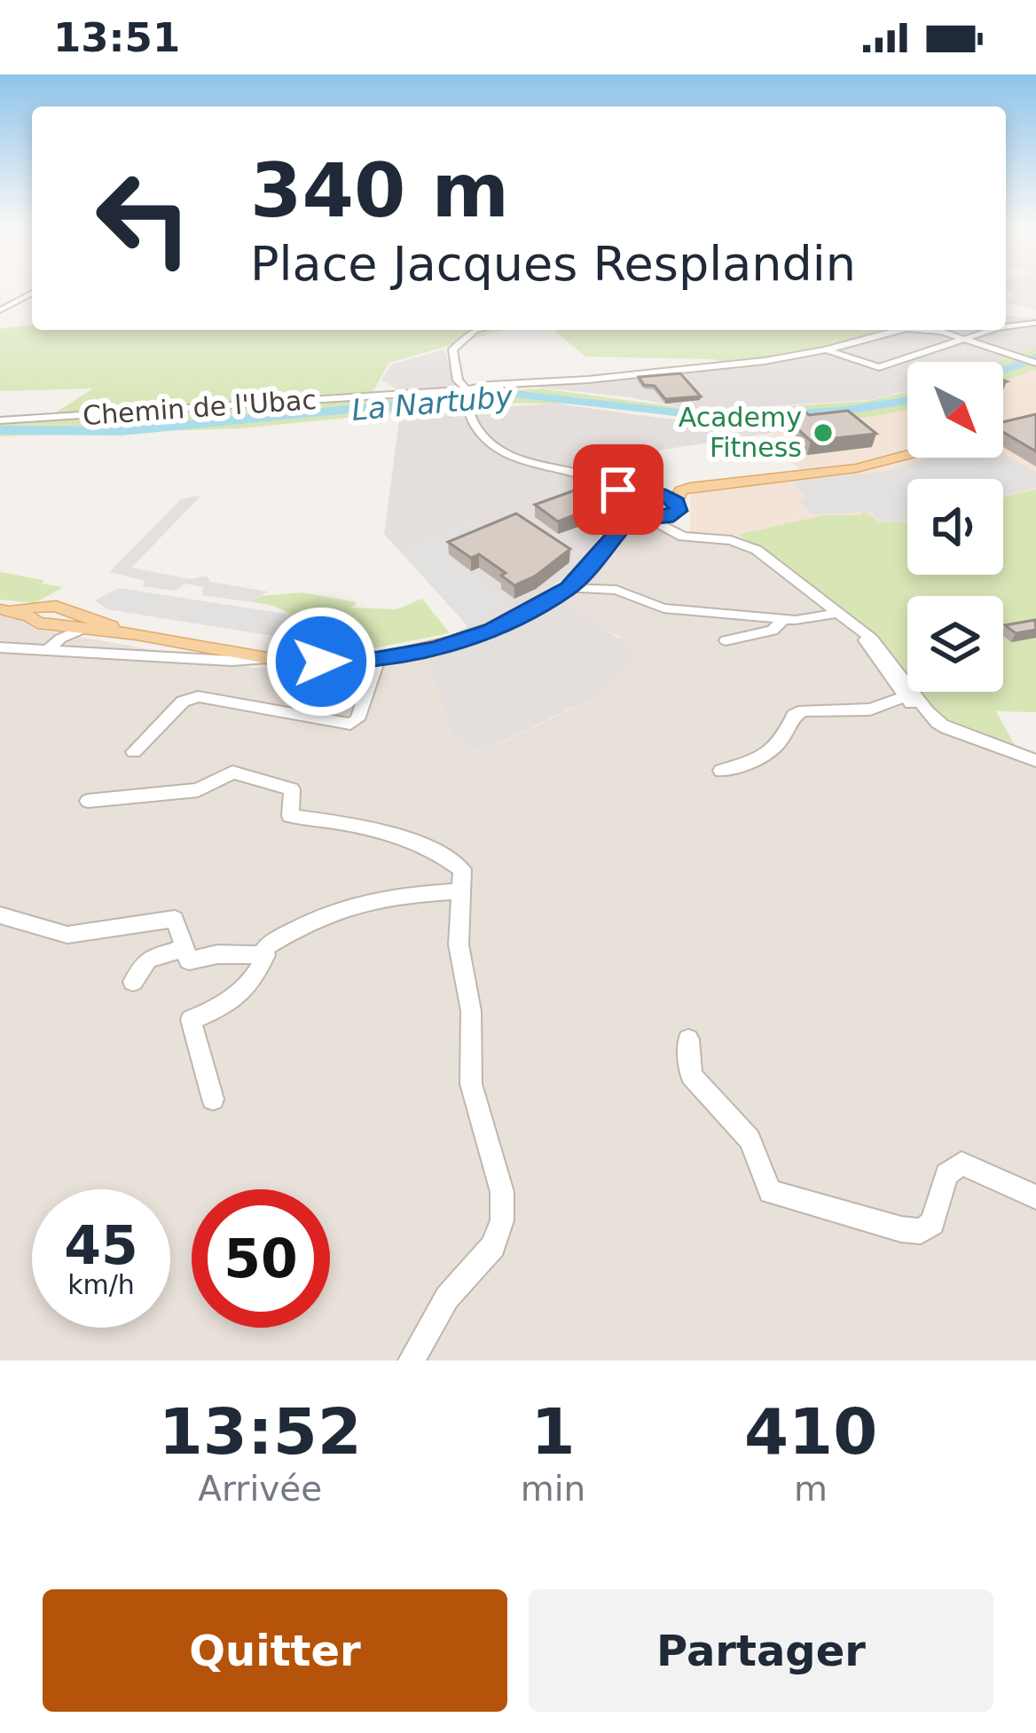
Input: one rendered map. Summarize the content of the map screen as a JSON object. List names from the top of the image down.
{
  "streets": {
    "street": ["Chemin de l'Ubac"]
  },
  "water": ["La Nartuby"],
  "places": ["Academy Fitness"],
  "north": "bottom right",
  "page": {
    "status": "13:51",
    "turn": ["340 m", "Place Jacques Resplandin"],
    "speed": "45 km/h",
    "limit": "50",
    "eta": [
      "13:52",
      "Arrivée",
      "1",
      "min",
      "410",
      "m"
    ],
    "buttons": ["Quitter", "Partager"]
  }
}
